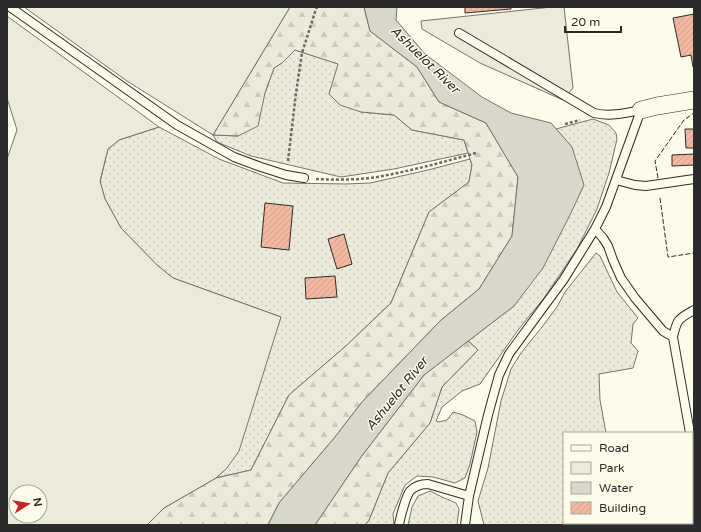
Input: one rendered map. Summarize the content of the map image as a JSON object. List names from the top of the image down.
{
  "water": ["Ashuelot River"],
  "legend": [
    "Road",
    "Park",
    "Water",
    "Building"
  ],
  "scale_bar": "20 m",
  "north": "right"
}
